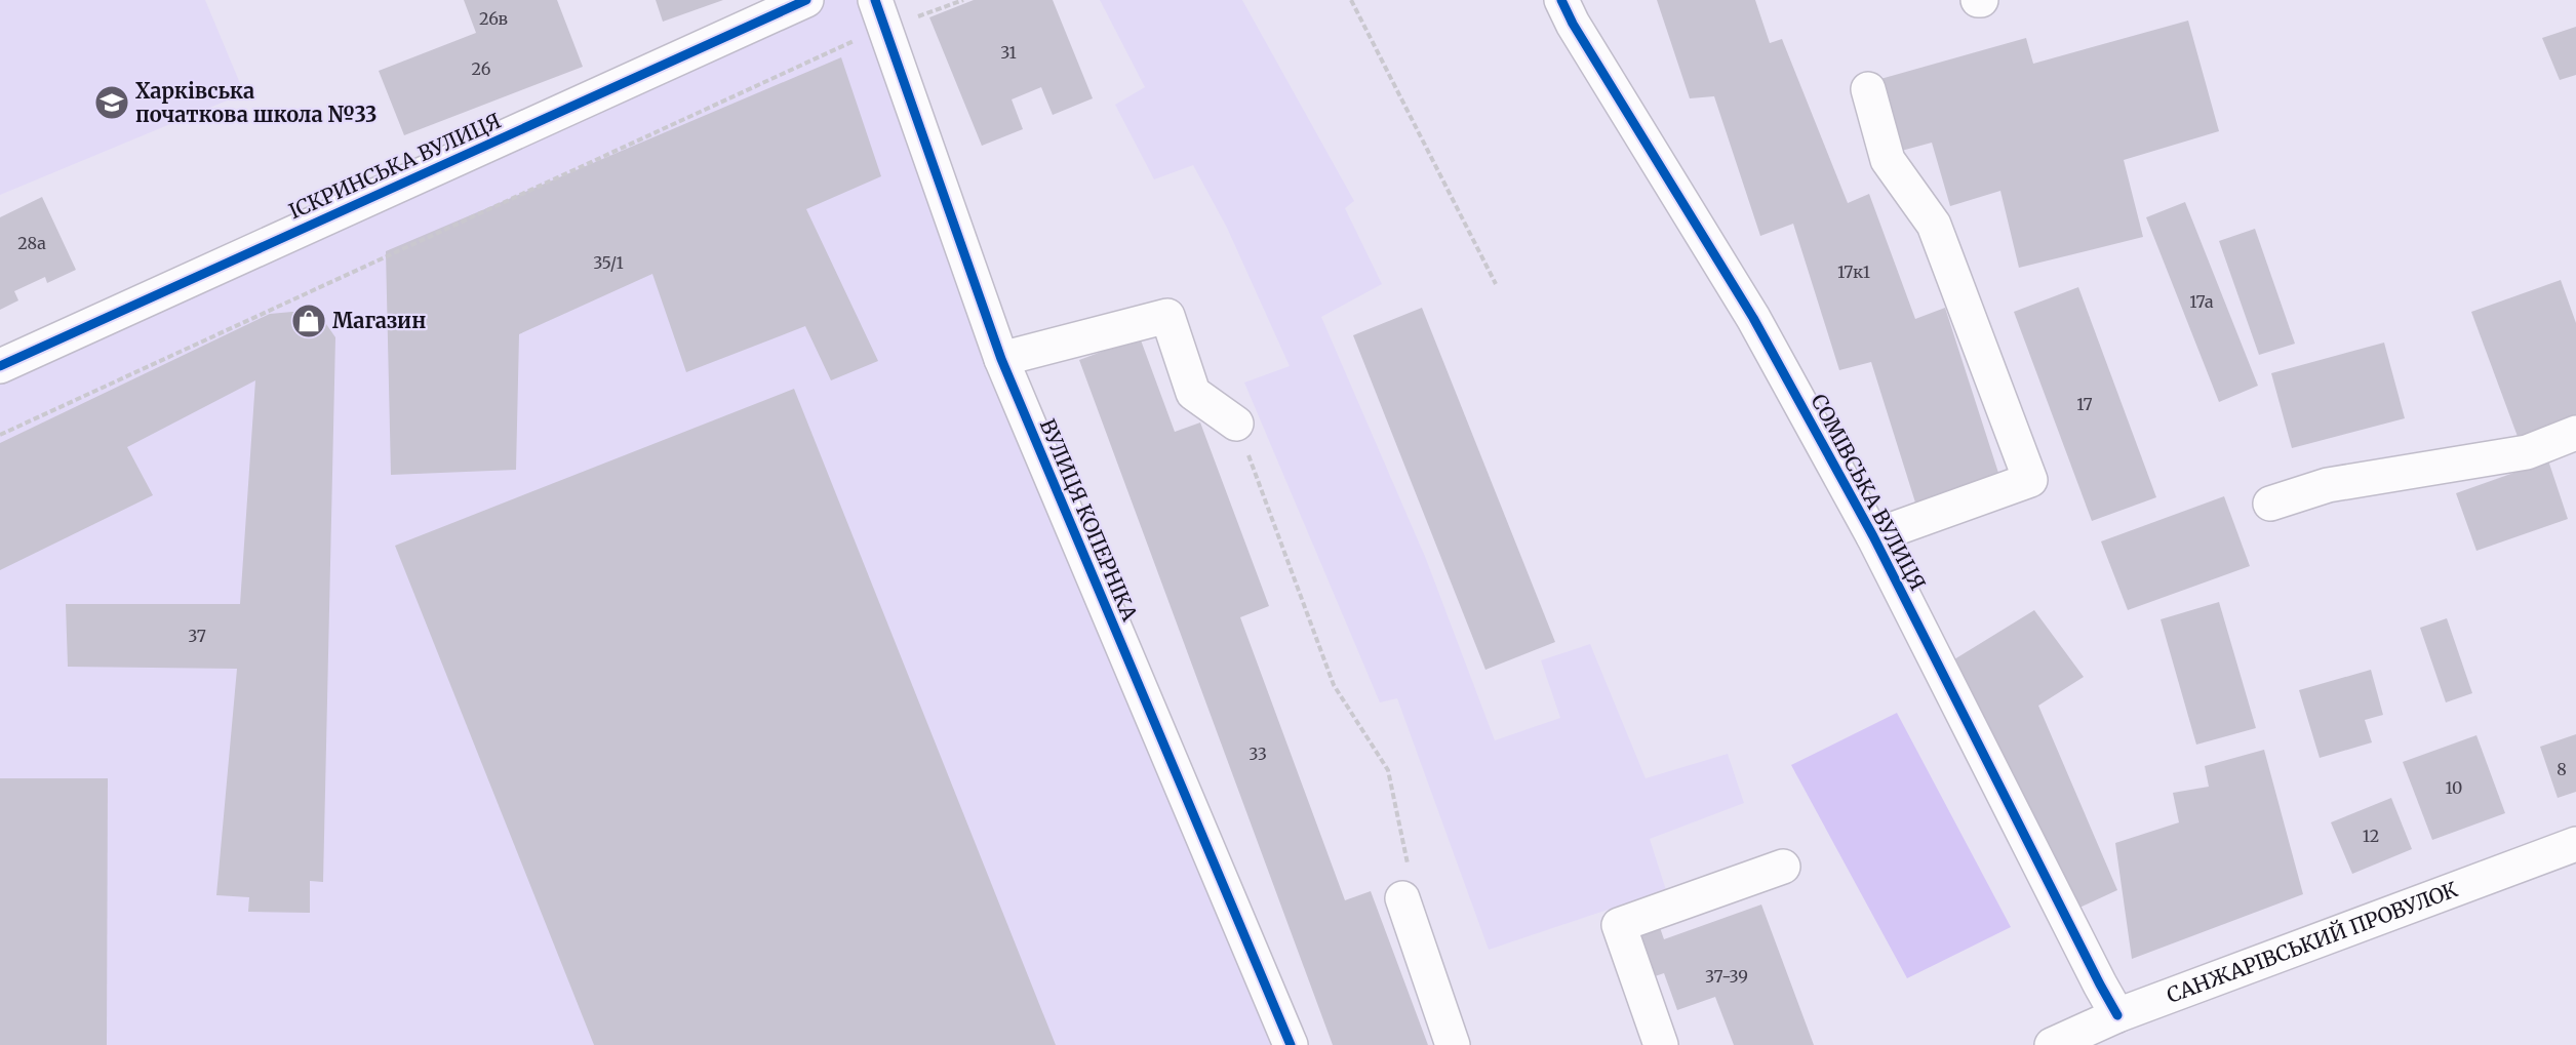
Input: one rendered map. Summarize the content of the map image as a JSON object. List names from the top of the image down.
{
  "streets": {
    "street": [
      "ІСКРИНСЬКА ВУЛИЦЯ",
      "СОМІВСЬКА ВУЛИЦЯ",
      "ВУЛИЦЯ КОПЕРНІКА",
      "САНЖАРІВСЬКИЙ ПРОВУЛОК"
    ]
  },
  "crossings": [
    ["СОМІВСЬКА ВУЛИЦЯ", "САНЖАРІВСЬКИЙ ПРОВУЛОК"]
  ],
  "places": {
    "school or university": ["Харківська початкова школа №33"],
    "shop": ["Магазин"]
  },
  "house_numbers": [
    "26в",
    "31",
    "26",
    "28а",
    "35/1",
    "17к1",
    "17а",
    "17",
    "37",
    "33",
    "8",
    "10",
    "12",
    "37-39"
  ]
}
